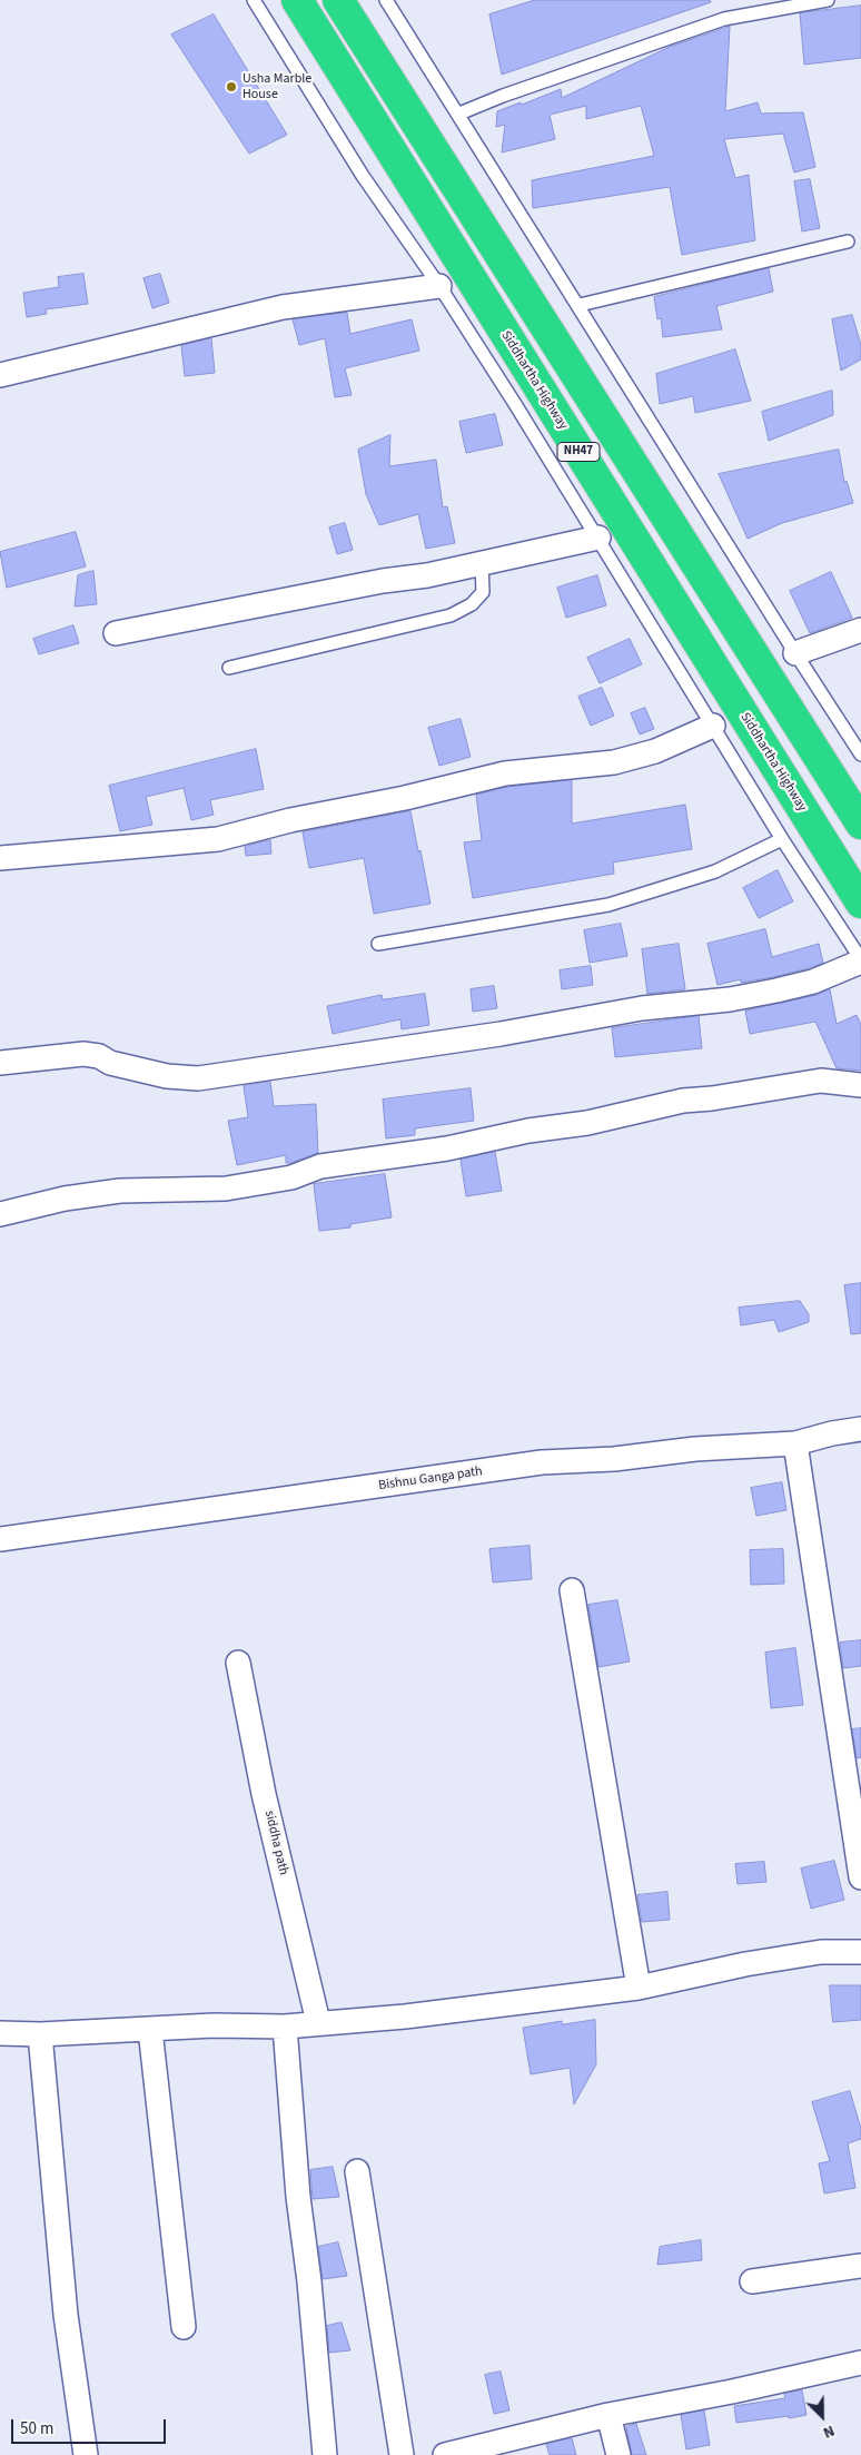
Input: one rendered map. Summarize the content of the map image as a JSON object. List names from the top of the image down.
{
  "streets": {
    "highway": ["Siddhartha Highway", "NH47"],
    "street": ["Bishnu Ganga path", "siddha path"]
  },
  "places": ["Usha Marble House"],
  "scale_bar": "50 m",
  "north": "bottom right"
}
